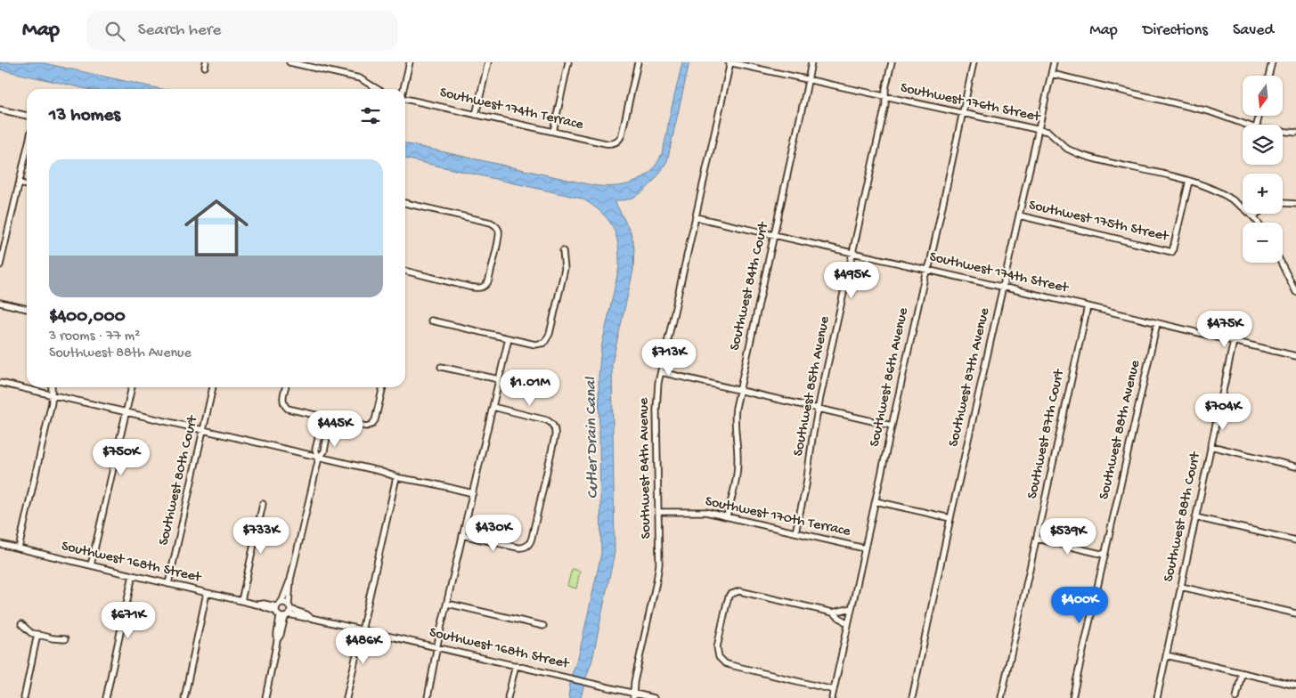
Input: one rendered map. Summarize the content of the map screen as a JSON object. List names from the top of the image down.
{
  "streets": {
    "street": [
      "Southwest 176th Street",
      "Southwest 174th Terrace",
      "Southwest 175th Street",
      "Southwest 174th Street",
      "Southwest 84th Court",
      "Southwest 86th Avenue",
      "Southwest 87th Avenue",
      "Southwest 85th Avenue",
      "Southwest 88th Avenue",
      "Southwest 87th Court",
      "Southwest 84th Avenue",
      "Southwest 80th Court",
      "Southwest 170th Terrace",
      "Southwest 88th Court",
      "Southwest 168th Street"
    ]
  },
  "crossings": [
    ["Southwest 176th Street", "Southwest 175th Street"],
    ["Southwest 176th Street", "Southwest 84th Court"],
    ["Southwest 176th Street", "Southwest 86th Avenue"],
    ["Southwest 176th Street", "Southwest 87th Avenue"],
    ["Southwest 176th Street", "Southwest 85th Avenue"],
    ["Southwest 176th Street", "Southwest 84th Avenue"],
    ["Southwest 175th Street", "Southwest 87th Avenue"],
    ["Southwest 174th Street", "Southwest 84th Court"],
    ["Southwest 174th Street", "Southwest 86th Avenue"],
    ["Southwest 174th Street", "Southwest 87th Avenue"],
    ["Southwest 174th Street", "Southwest 85th Avenue"],
    ["Southwest 174th Street", "Southwest 88th Avenue"],
    ["Southwest 174th Street", "Southwest 87th Court"],
    ["Southwest 174th Street", "Southwest 84th Avenue"],
    ["Southwest 174th Street", "Southwest 88th Court"],
    ["Southwest 84th Court", "Southwest 170th Terrace"],
    ["Southwest 86th Avenue", "Southwest 170th Terrace"],
    ["Southwest 85th Avenue", "Southwest 170th Terrace"],
    ["Southwest 84th Avenue", "Southwest 170th Terrace"],
    ["Southwest 84th Avenue", "Southwest 168th Street"],
    ["Southwest 80th Court", "Southwest 168th Street"]
  ],
  "water": ["Cutler Drain Canal"],
  "north": "bottom",
  "page": {
    "header": "Map",
    "search": "Search here",
    "nav": ["Map", "Directions", "Saved"],
    "map_buttons": ["+", "−"],
    "heading": "13 homes",
    "list": [
      {
        "name": "$400,000",
        "note": "3 rooms · 77 m² · Southwest 88th Avenue"
      }
    ],
    "price": [
      "$495K",
      "$475K",
      "$713K",
      "$1.01M",
      "$704K",
      "$445K",
      "$750K",
      "$430K",
      "$733K",
      "$539K",
      "$400K",
      "$671K",
      "$486K"
    ]
  }
}
